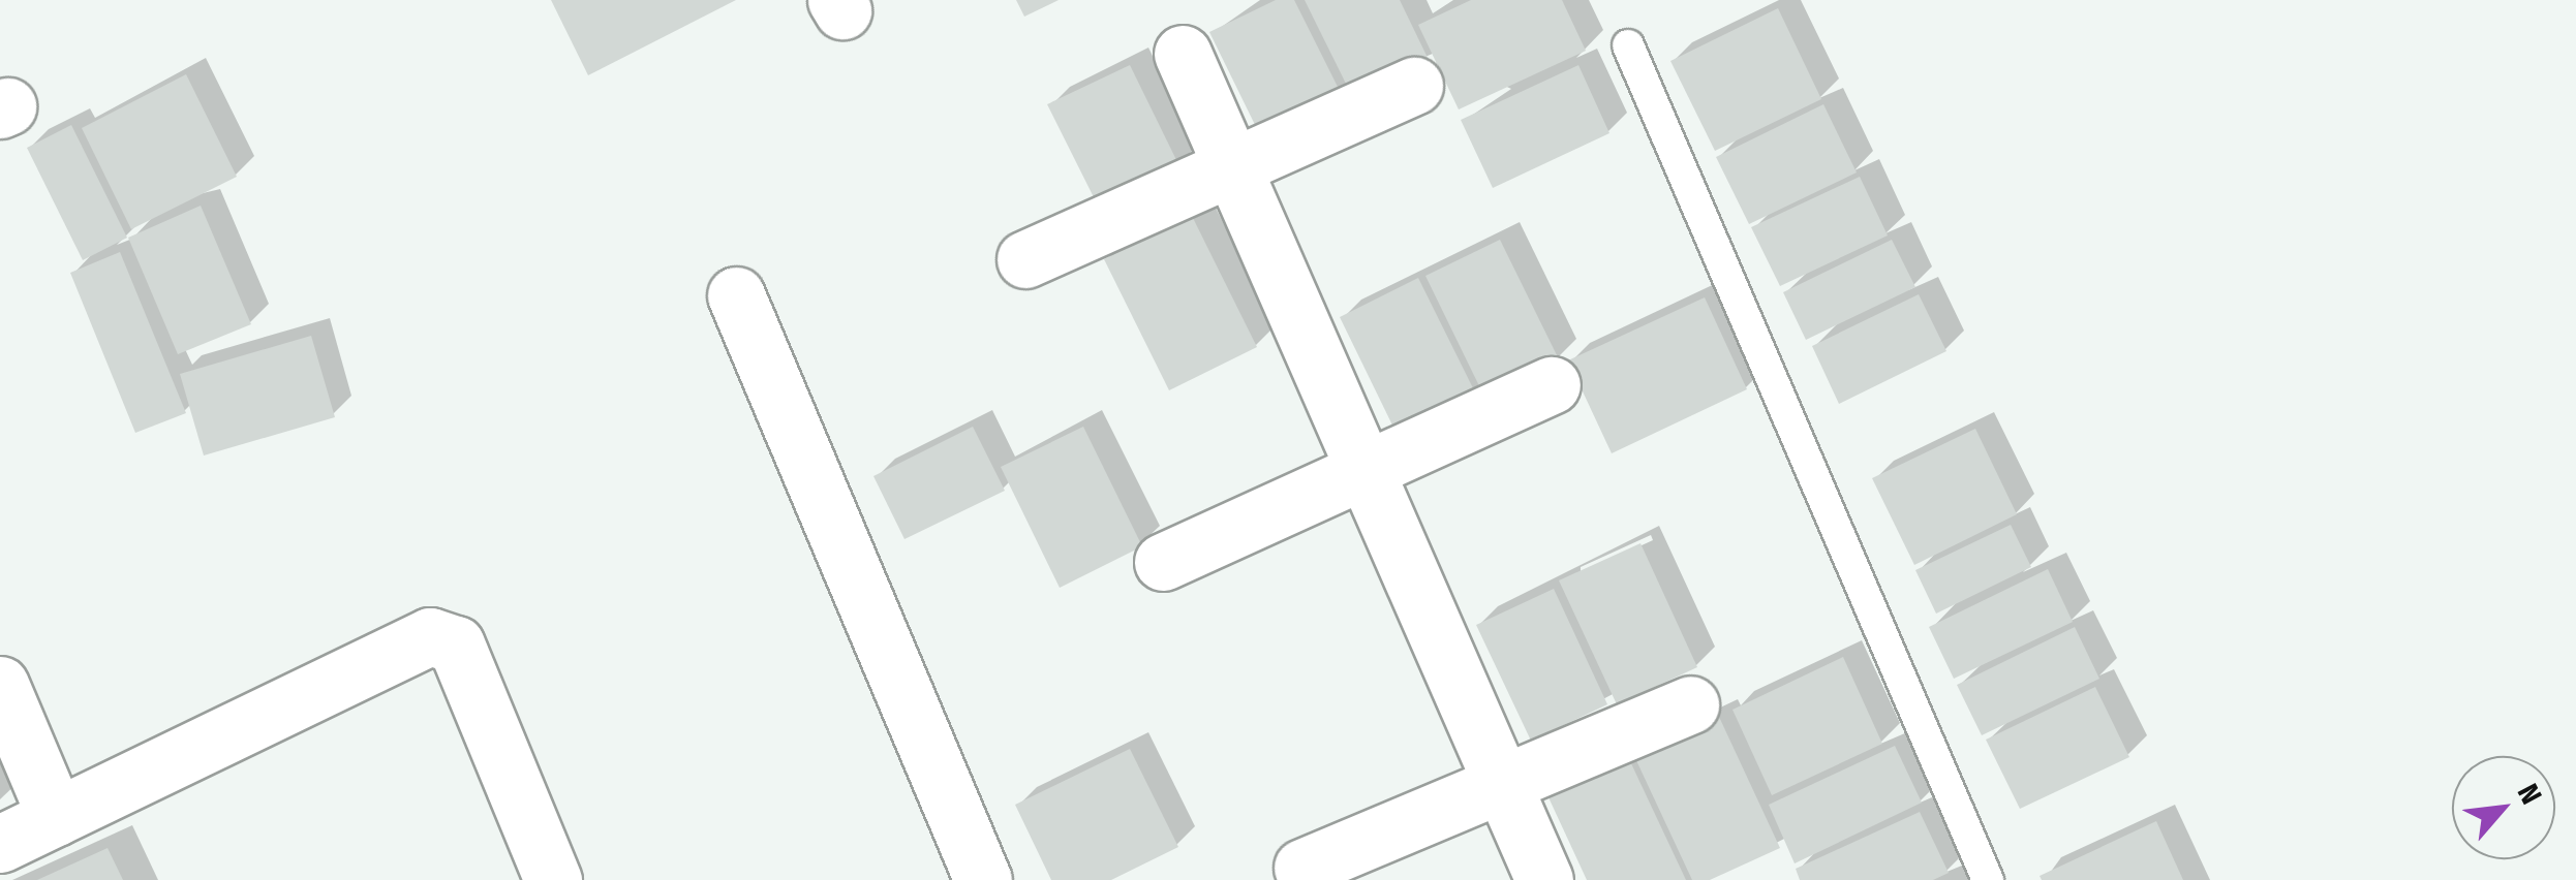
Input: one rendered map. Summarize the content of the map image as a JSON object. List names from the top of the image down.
{
  "north": "top right"
}
